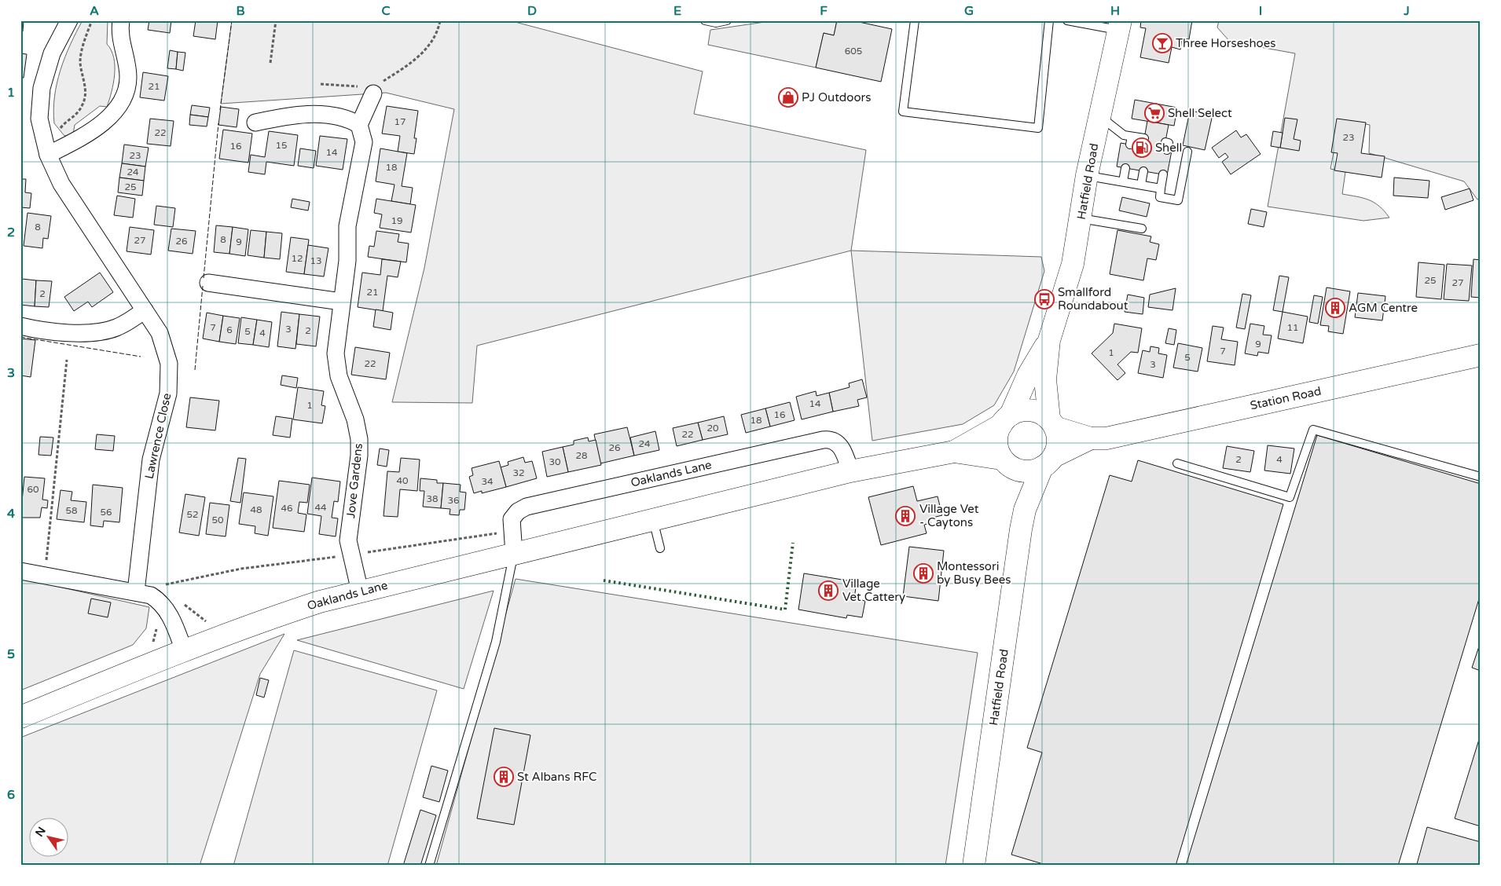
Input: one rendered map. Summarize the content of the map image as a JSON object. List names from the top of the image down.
{
  "streets": {
    "street": [
      "Hatfield Road",
      "Station Road",
      "Lawrence Close",
      "Oaklands Lane",
      "Jove Gardens"
    ]
  },
  "crossings": [
    ["Hatfield Road", "Station Road"],
    ["Hatfield Road", "Oaklands Lane"],
    ["Station Road", "Oaklands Lane"],
    ["Oaklands Lane", "Jove Gardens"]
  ],
  "places": {
    "bar": ["Three Horseshoes"],
    "shop": ["PJ Outdoors"],
    "supermarket": ["Shell Select"],
    "fuel station": ["Shell"],
    "bus stop": ["Smallford Roundabout"],
    "building": [
      "AGM Centre",
      "Village Vet - Caytons",
      "Montessori by Busy Bees",
      "Village Vet Cattery",
      "St Albans RFC"
    ]
  },
  "house_numbers": [
    "605",
    "21",
    "17",
    "22",
    "23",
    "15",
    "16",
    "14",
    "23",
    "18",
    "24",
    "25",
    "19",
    "8",
    "8",
    "27",
    "26",
    "9",
    "12",
    "13",
    "25",
    "27",
    "21",
    "2",
    "7",
    "11",
    "3",
    "6",
    "2",
    "5",
    "4",
    "9",
    "7",
    "1",
    "5",
    "22",
    "3",
    "14",
    "1",
    "16",
    "18",
    "20",
    "22",
    "24",
    "26",
    "28",
    "2",
    "4",
    "30",
    "32",
    "40",
    "34",
    "60",
    "38",
    "36",
    "44",
    "46",
    "48",
    "58",
    "56",
    "52",
    "50"
  ],
  "north": "top left",
  "grid": {
    "columns": [
      "A",
      "B",
      "C",
      "D",
      "E",
      "F",
      "G",
      "H",
      "I",
      "J"
    ],
    "rows": [
      "1",
      "2",
      "3",
      "4",
      "5",
      "6"
    ]
  }
}
